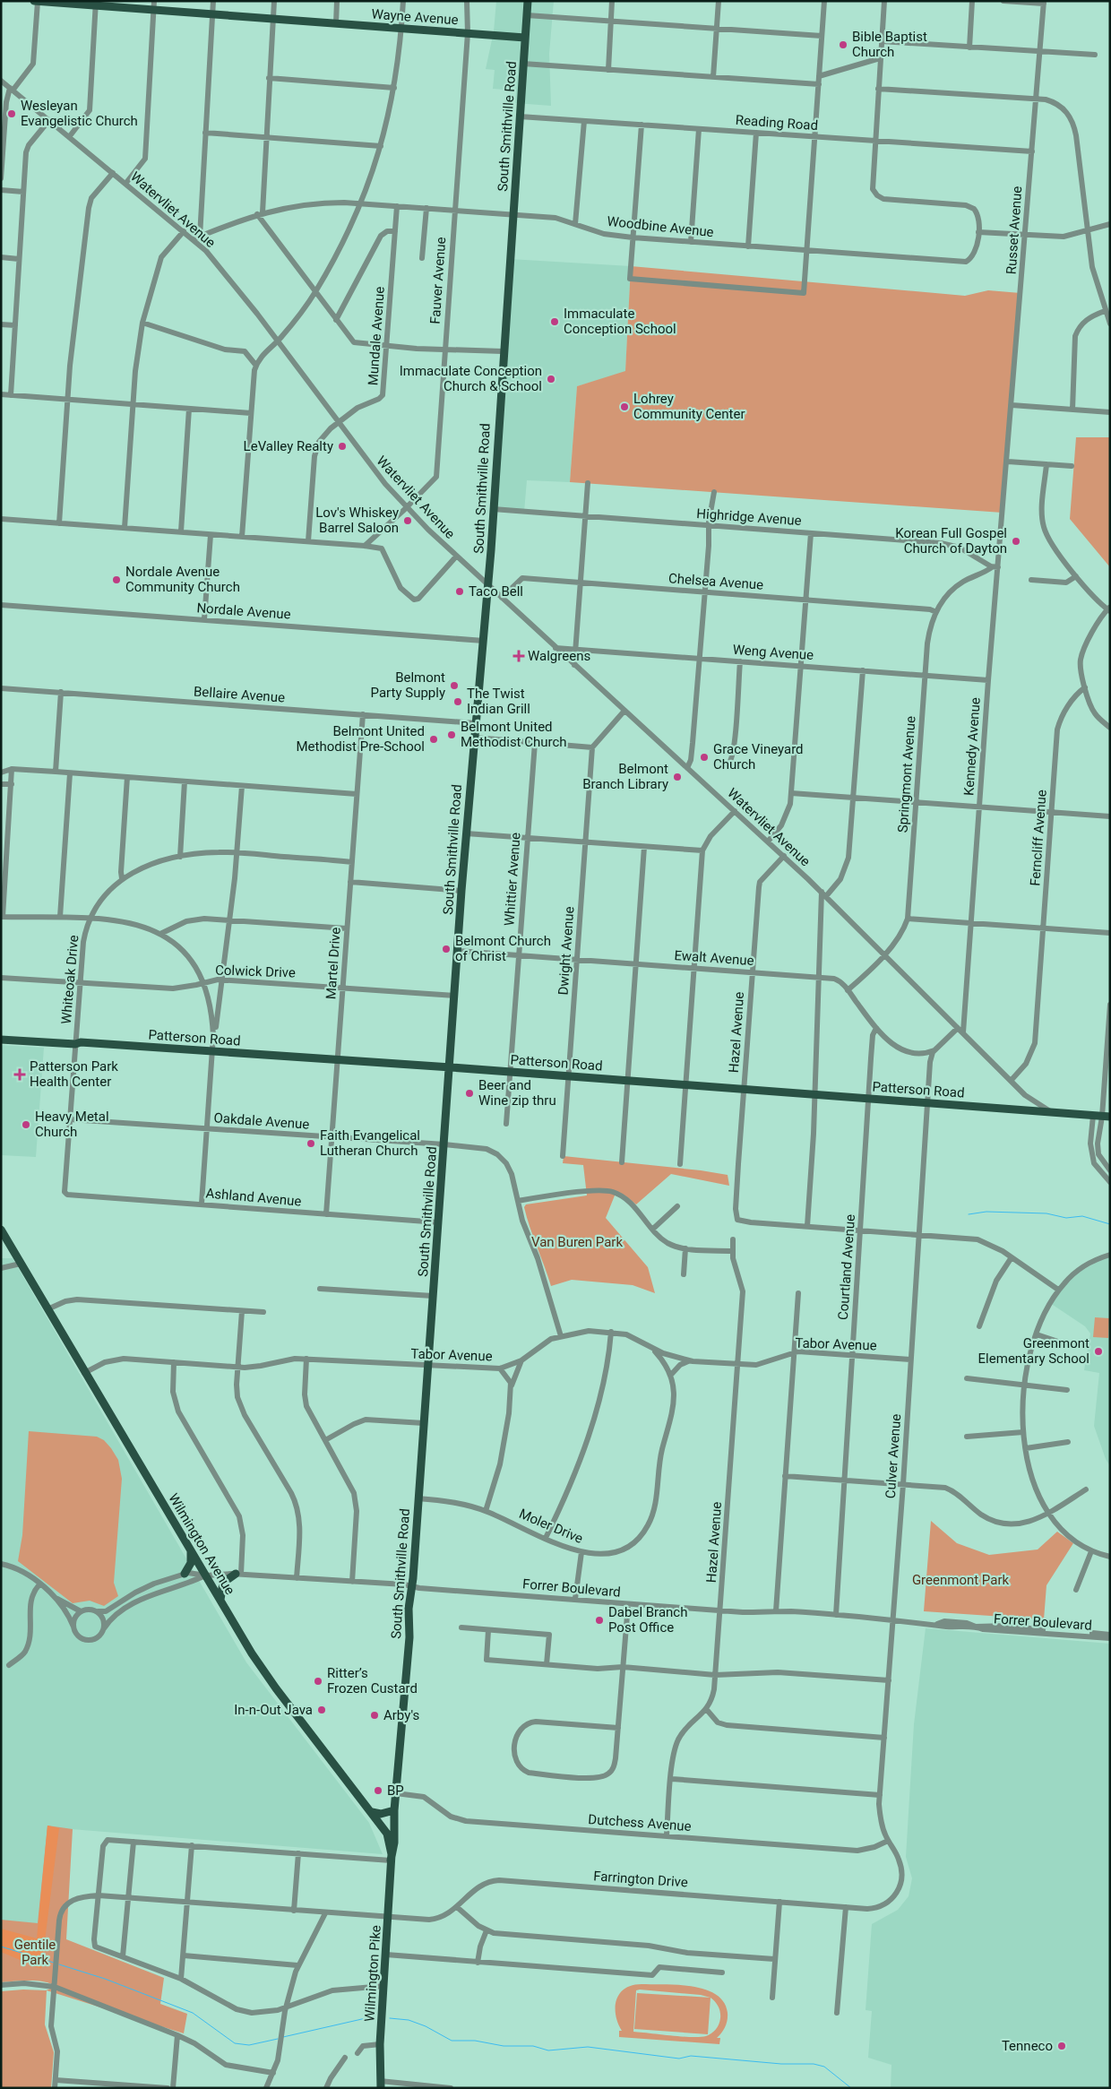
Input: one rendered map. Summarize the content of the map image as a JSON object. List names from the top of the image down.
{
  "streets": {
    "main road": [
      "Wayne Avenue",
      "South Smithville Road",
      "Patterson Road",
      "Wilmington Avenue",
      "Wilmington Pike"
    ],
    "street": [
      "Reading Road",
      "Watervliet Avenue",
      "Woodbine Avenue",
      "Russet Avenue",
      "Fauver Avenue",
      "Mundale Avenue",
      "Highridge Avenue",
      "Chelsea Avenue",
      "Nordale Avenue",
      "Weng Avenue",
      "Bellaire Avenue",
      "Kennedy Avenue",
      "Springmont Avenue",
      "Ferncliff Avenue",
      "Whittier Avenue",
      "Dwight Avenue",
      "Ewalt Avenue",
      "Martel Drive",
      "Colwick Drive",
      "Whiteoak Drive",
      "Hazel Avenue",
      "Oakdale Avenue",
      "Ashland Avenue",
      "Courtland Avenue",
      "Tabor Avenue",
      "Culver Avenue",
      "Moler Drive",
      "Forrer Boulevard",
      "Dutchess Avenue",
      "Farrington Drive"
    ]
  },
  "crossings": [
    ["Wayne Avenue", "South Smithville Road"],
    ["Wayne Avenue", "Fauver Avenue"],
    ["Reading Road", "South Smithville Road"],
    ["Reading Road", "Russet Avenue"],
    ["South Smithville Road", "Watervliet Avenue"],
    ["South Smithville Road", "Woodbine Avenue"],
    ["South Smithville Road", "Highridge Avenue"],
    ["South Smithville Road", "Nordale Avenue"],
    ["South Smithville Road", "Bellaire Avenue"],
    ["South Smithville Road", "Ewalt Avenue"],
    ["South Smithville Road", "Colwick Drive"],
    ["South Smithville Road", "Patterson Road"],
    ["South Smithville Road", "Oakdale Avenue"],
    ["South Smithville Road", "Ashland Avenue"],
    ["South Smithville Road", "Tabor Avenue"],
    ["South Smithville Road", "Moler Drive"],
    ["South Smithville Road", "Wilmington Avenue"],
    ["South Smithville Road", "Forrer Boulevard"],
    ["South Smithville Road", "Dutchess Avenue"],
    ["South Smithville Road", "Wilmington Pike"],
    ["Watervliet Avenue", "Woodbine Avenue"],
    ["Watervliet Avenue", "Fauver Avenue"],
    ["Watervliet Avenue", "Mundale Avenue"],
    ["Watervliet Avenue", "Chelsea Avenue"],
    ["Watervliet Avenue", "Weng Avenue"],
    ["Watervliet Avenue", "Kennedy Avenue"],
    ["Watervliet Avenue", "Springmont Avenue"],
    ["Watervliet Avenue", "Ferncliff Avenue"],
    ["Watervliet Avenue", "Hazel Avenue"],
    ["Watervliet Avenue", "Patterson Road"],
    ["Woodbine Avenue", "Fauver Avenue"],
    ["Woodbine Avenue", "Mundale Avenue"],
    ["Russet Avenue", "Kennedy Avenue"],
    ["Highridge Avenue", "Kennedy Avenue"],
    ["Highridge Avenue", "Springmont Avenue"],
    ["Chelsea Avenue", "Springmont Avenue"],
    ["Weng Avenue", "Kennedy Avenue"],
    ["Weng Avenue", "Springmont Avenue"],
    ["Bellaire Avenue", "Martel Drive"],
    ["Kennedy Avenue", "Springmont Avenue"],
    ["Springmont Avenue", "Ewalt Avenue"],
    ["Whittier Avenue", "Ewalt Avenue"],
    ["Whittier Avenue", "Patterson Road"],
    ["Dwight Avenue", "Ewalt Avenue"],
    ["Dwight Avenue", "Patterson Road"],
    ["Ewalt Avenue", "Hazel Avenue"],
    ["Ewalt Avenue", "Courtland Avenue"],
    ["Ewalt Avenue", "Culver Avenue"],
    ["Martel Drive", "Colwick Drive"],
    ["Martel Drive", "Patterson Road"],
    ["Martel Drive", "Oakdale Avenue"],
    ["Martel Drive", "Ashland Avenue"],
    ["Colwick Drive", "Whiteoak Drive"],
    ["Whiteoak Drive", "Patterson Road"],
    ["Whiteoak Drive", "Oakdale Avenue"],
    ["Whiteoak Drive", "Ashland Avenue"],
    ["Hazel Avenue", "Patterson Road"],
    ["Hazel Avenue", "Tabor Avenue"],
    ["Hazel Avenue", "Forrer Boulevard"],
    ["Patterson Road", "Courtland Avenue"],
    ["Patterson Road", "Culver Avenue"],
    ["Oakdale Avenue", "Tabor Avenue"],
    ["Courtland Avenue", "Tabor Avenue"],
    ["Courtland Avenue", "Forrer Boulevard"],
    ["Tabor Avenue", "Culver Avenue"],
    ["Tabor Avenue", "Wilmington Avenue"],
    ["Culver Avenue", "Forrer Boulevard"],
    ["Culver Avenue", "Dutchess Avenue"],
    ["Culver Avenue", "Farrington Drive"],
    ["Wilmington Avenue", "Forrer Boulevard"],
    ["Wilmington Avenue", "Wilmington Pike"],
    ["Farrington Drive", "Wilmington Pike"]
  ],
  "parks": ["Van Buren Park", "Greenmont Park", "Gentile Park"],
  "places": {
    "other": [
      "Bible Baptist Church",
      "Wesleyan Evangelistic Church",
      "Immaculate Conception School",
      "Immaculate Conception Church & School",
      "Lohrey Community Center",
      "LeValley Realty",
      "Lov's Whiskey Barrel Saloon",
      "Korean Full Gospel Church of Dayton",
      "Nordale Avenue Community Church",
      "Taco Bell",
      "Belmont Party Supply",
      "The Twist Indian Grill",
      "Belmont United Methodist Church",
      "Belmont United Methodist Pre-School",
      "Grace Vineyard Church",
      "Belmont Branch Library",
      "Belmont Church of Christ",
      "Beer and Wine zip thru",
      "Heavy Metal Church",
      "Faith Evangelical Lutheran Church",
      "Greenmont Elementary School",
      "Dabel Branch Post Office",
      "Ritter’s Frozen Custard",
      "In-n-Out Java",
      "Arby's",
      "BP",
      "Tenneco"
    ],
    "health": ["Walgreens", "Patterson Park Health Center"]
  }
}
